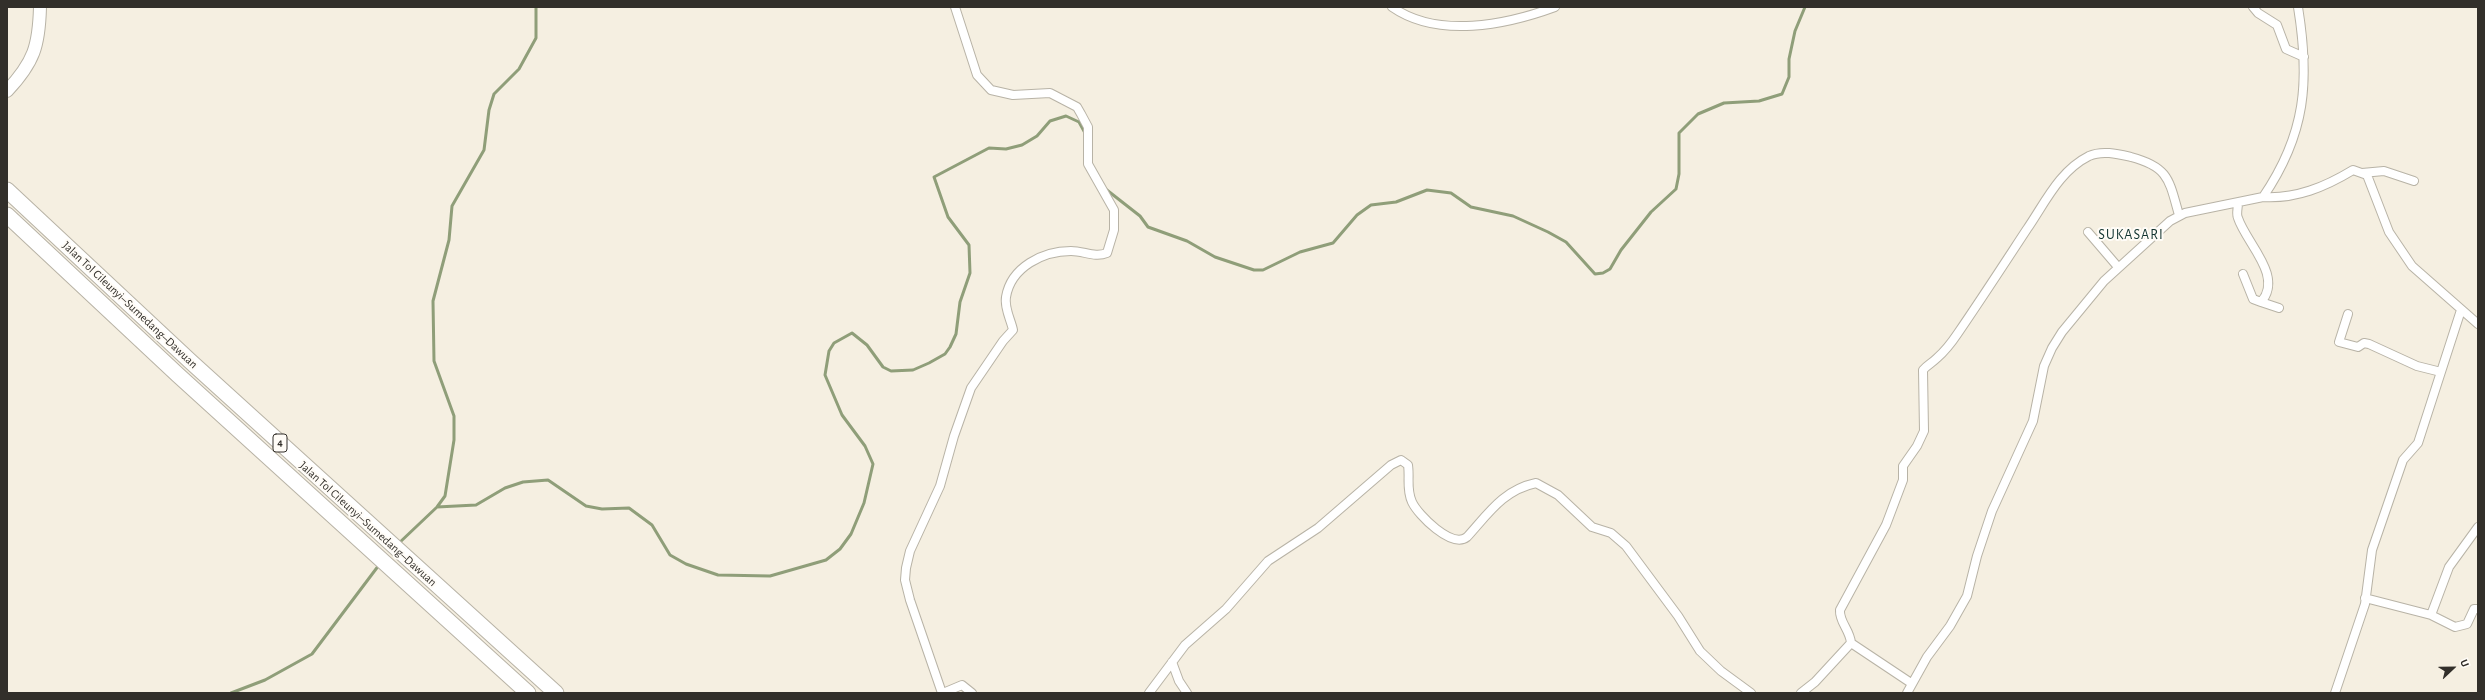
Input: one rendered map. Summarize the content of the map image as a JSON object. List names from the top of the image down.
{
  "streets": {
    "highway": ["Jalan Tol Cileunyi–Sumedang–Dawuan", "4"]
  },
  "districts": ["SUKASARI"],
  "north": "right"
}
